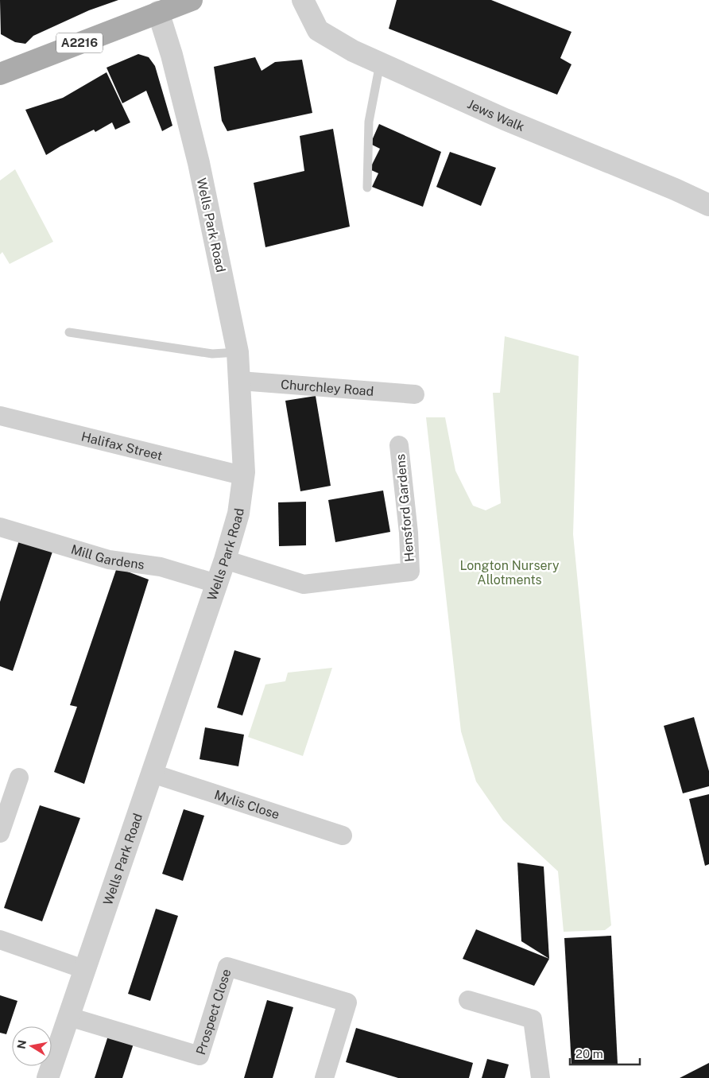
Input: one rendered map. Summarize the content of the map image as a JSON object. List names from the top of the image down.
{
  "streets": {
    "main road": ["A2216"],
    "street": [
      "Jews Walk",
      "Wells Park Road",
      "Churchley Road",
      "Halifax Street",
      "Hensford Gardens",
      "Mill Gardens",
      "Mylis Close",
      "Prospect Close"
    ]
  },
  "crossings": [
    ["A2216", "Wells Park Road"],
    ["Wells Park Road", "Churchley Road"],
    ["Wells Park Road", "Halifax Street"],
    ["Wells Park Road", "Hensford Gardens"],
    ["Wells Park Road", "Mill Gardens"],
    ["Wells Park Road", "Mylis Close"],
    ["Wells Park Road", "Prospect Close"]
  ],
  "parks": ["Longton Nursery Allotments"],
  "scale_bar": "20 m",
  "north": "left"
}
